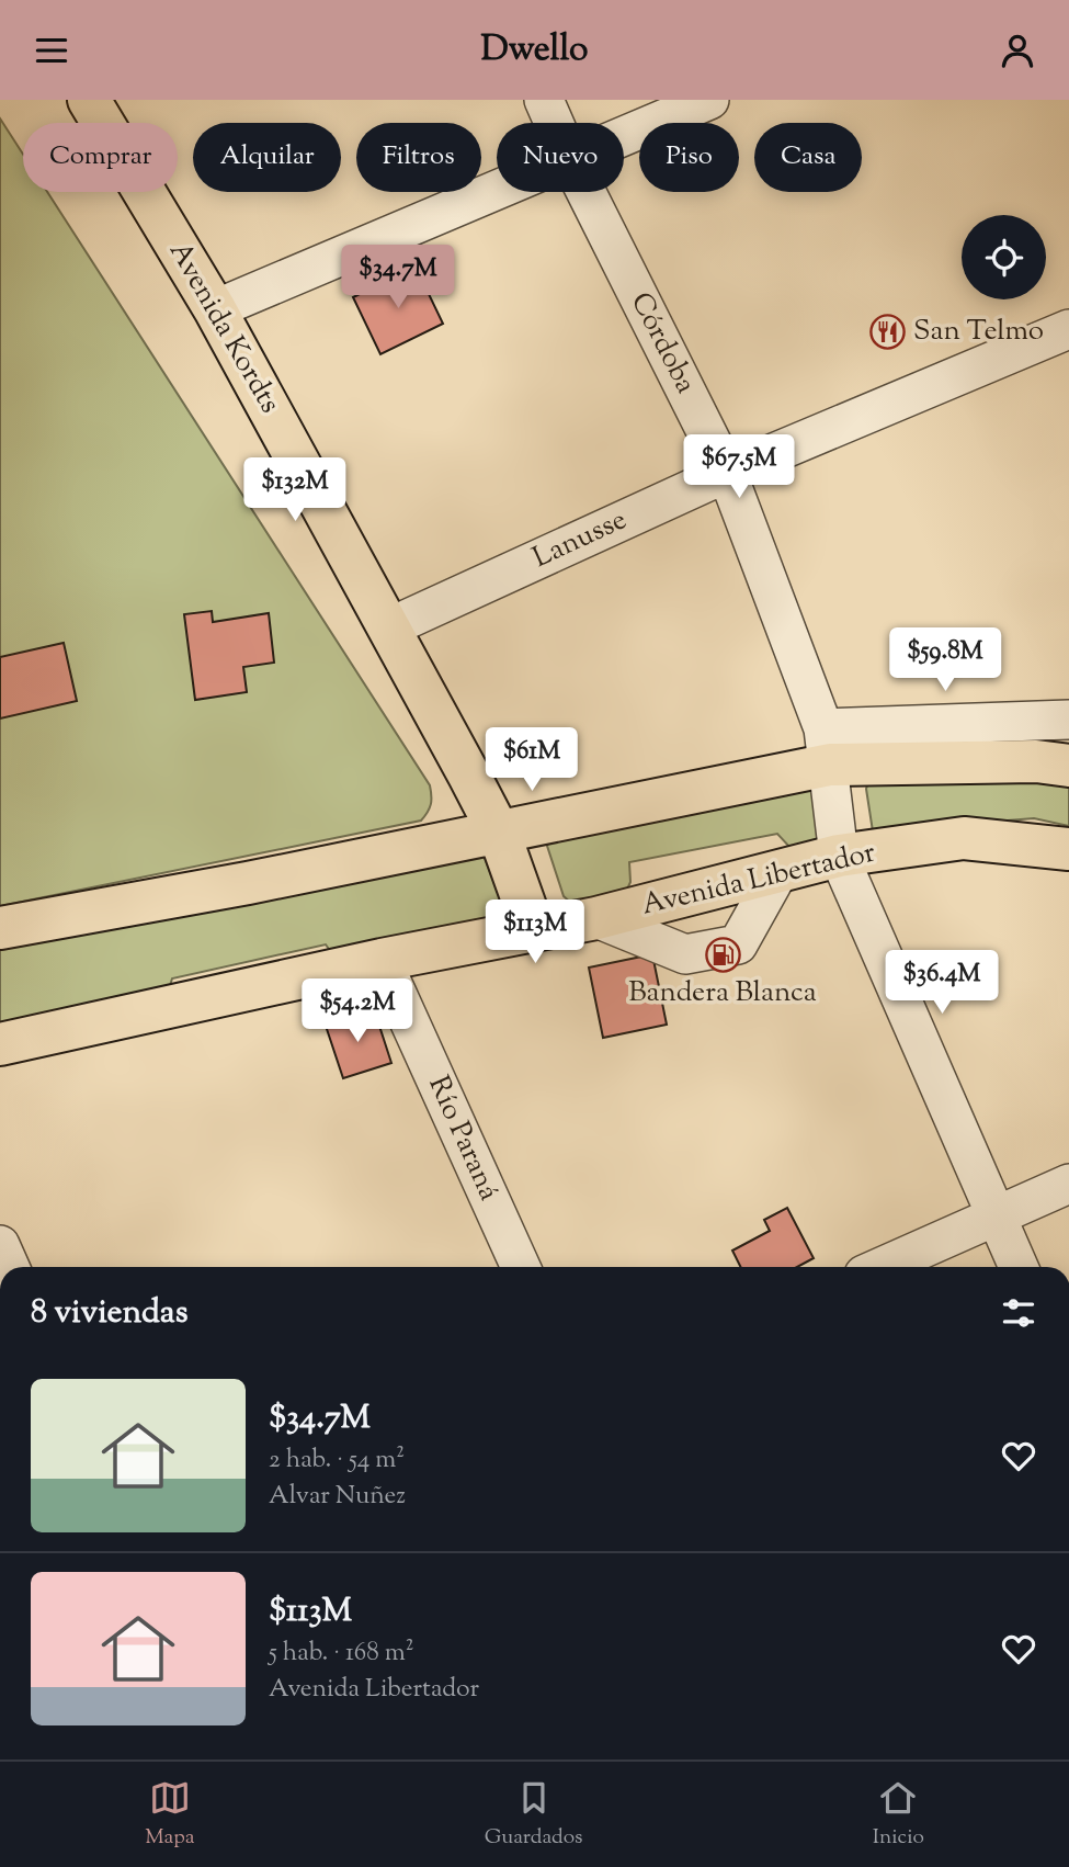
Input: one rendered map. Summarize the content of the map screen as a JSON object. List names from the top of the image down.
{
  "streets": {
    "main road": ["Avenida Kordts", "Avenida Libertador"],
    "street": ["Córdoba", "Lanusse", "Río Paraná"]
  },
  "crossings": [
    ["Avenida Kordts", "Lanusse"],
    ["Avenida Kordts", "Avenida Libertador"],
    ["Córdoba", "Lanusse"],
    ["Córdoba", "Avenida Libertador"],
    ["Avenida Libertador", "Río Paraná"]
  ],
  "places": {
    "restaurant": ["San Telmo"],
    "fuel station": ["Bandera Blanca"]
  },
  "page": {
    "header": "Dwello",
    "chip": [
      "Comprar",
      "Alquilar",
      "Filtros",
      "Nuevo",
      "Piso",
      "Casa"
    ],
    "price": [
      "$34.7M",
      "$67.5M",
      "$132M",
      "$59.8M",
      "$61M",
      "$113M",
      "$36.4M",
      "$54.2M"
    ],
    "heading": "8 viviendas",
    "list": [
      {
        "name": "$34.7M",
        "note": "2 hab. · 54 m² · Alvar Nuñez"
      },
      {
        "name": "$113M",
        "note": "5 hab. · 168 m² · Avenida Libertador"
      }
    ],
    "tabs": ["Mapa", "Guardados", "Inicio"]
  }
}
